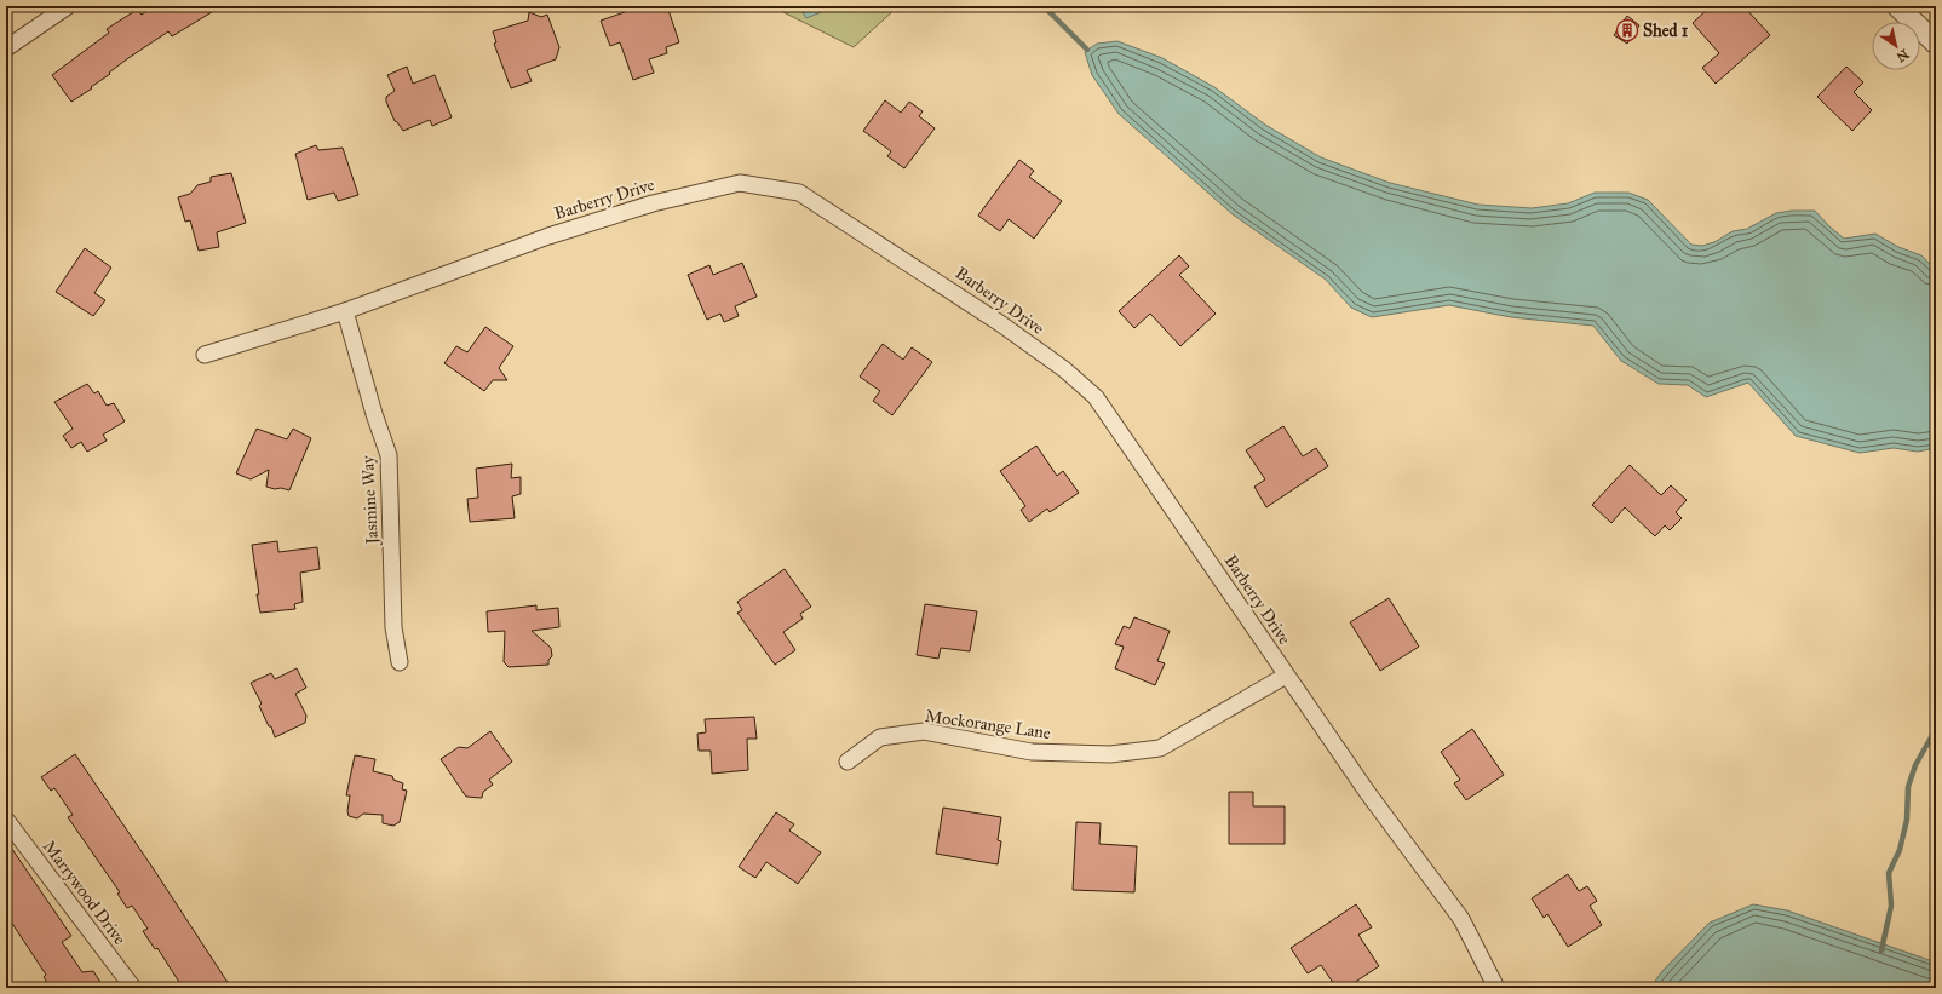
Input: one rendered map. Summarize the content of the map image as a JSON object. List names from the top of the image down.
{
  "streets": {
    "street": [
      "Barberry Drive",
      "Jasmine Way",
      "Mockorange Lane",
      "Marrywood Drive"
    ]
  },
  "crossings": [
    ["Barberry Drive", "Jasmine Way"],
    ["Barberry Drive", "Mockorange Lane"]
  ],
  "places": {
    "building": ["Shed 1"]
  },
  "north": "bottom right"
}
